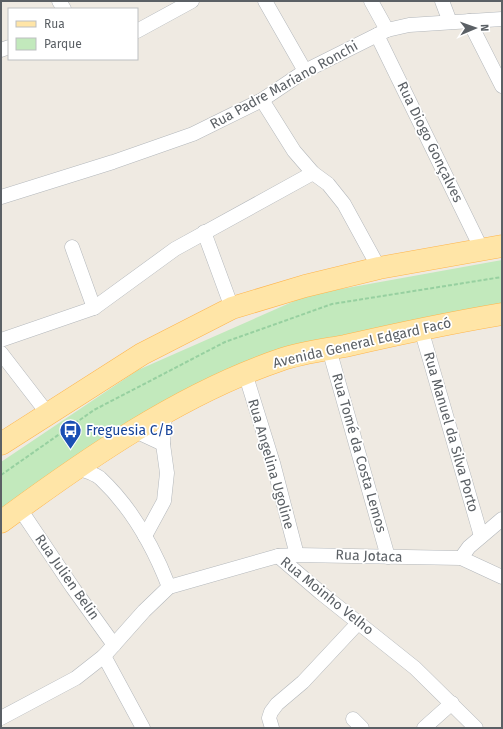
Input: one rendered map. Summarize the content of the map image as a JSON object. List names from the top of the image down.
{
  "streets": {
    "main road": ["Avenida General Edgard Facó"],
    "street": [
      "Rua Padre Mariano Ronchi",
      "Rua Diogo Gonçalves",
      "Rua Manuel da Silva Porto",
      "Rua Tomé da Costa Lemos",
      "Rua Angelina Ugoline",
      "Rua Jotaca",
      "Rua Julien Belin",
      "Rua Moinho Velho"
    ]
  },
  "crossings": [
    ["Rua Padre Mariano Ronchi", "Rua Diogo Gonçalves"],
    ["Avenida General Edgard Facó", "Rua Manuel da Silva Porto"],
    ["Avenida General Edgard Facó", "Rua Tomé da Costa Lemos"],
    ["Avenida General Edgard Facó", "Rua Angelina Ugoline"],
    ["Avenida General Edgard Facó", "Rua Julien Belin"],
    ["Rua Tomé da Costa Lemos", "Rua Jotaca"],
    ["Rua Angelina Ugoline", "Rua Jotaca"],
    ["Rua Jotaca", "Rua Moinho Velho"],
    ["Rua Julien Belin", "Rua Moinho Velho"]
  ],
  "places": {
    "bus stop": ["Freguesia C/B"]
  },
  "legend": ["Rua", "Parque"],
  "north": "right"
}
